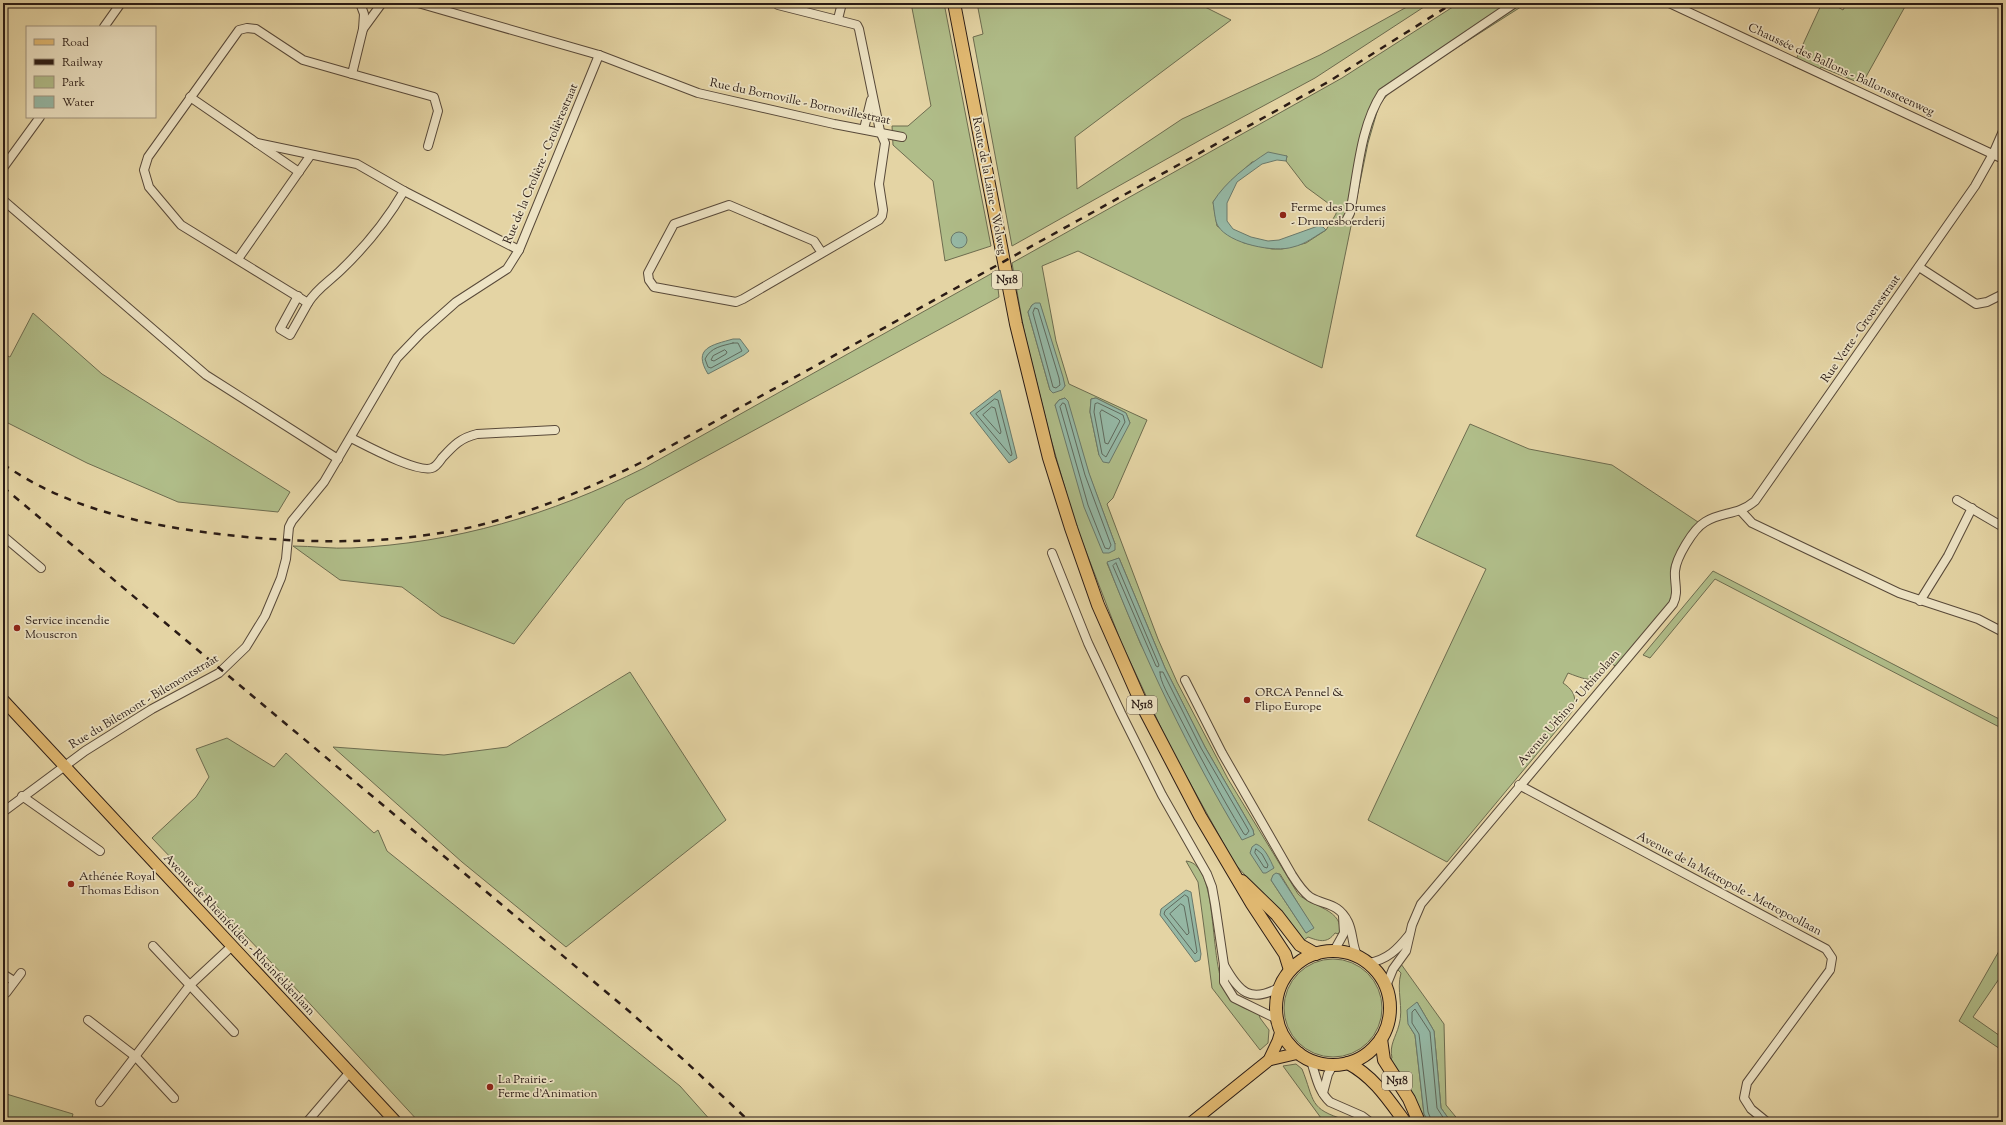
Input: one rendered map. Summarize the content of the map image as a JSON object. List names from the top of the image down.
{
  "streets": {
    "highway": ["Route de la Laine - Wolweg", "N518"],
    "main road": ["Avenue de Rheinfelden - Rheinfeldenlaan"],
    "street": [
      "Chaussée des Ballons - Ballonssteenweg",
      "Rue du Bornoville - Bornovillestraat",
      "Rue de la Crolière - Crolièrestraat",
      "Rue Verte - Groenestraat",
      "Rue du Bilemont - Bilemontstraat",
      "Avenue Urbino - Urbinolaan",
      "Avenue de la Métropole - Metropoollaan"
    ]
  },
  "crossings": [
    ["Chaussée des Ballons - Ballonssteenweg", "Rue Verte - Groenestraat"],
    ["Rue du Bornoville - Bornovillestraat", "Rue de la Crolière - Crolièrestraat"],
    ["Rue de la Crolière - Crolièrestraat", "Rue du Bilemont - Bilemontstraat"],
    ["Route de la Laine - Wolweg", "N518"],
    ["N518", "Avenue Urbino - Urbinolaan"],
    ["Rue Verte - Groenestraat", "Avenue Urbino - Urbinolaan"],
    ["Rue du Bilemont - Bilemontstraat", "Avenue de Rheinfelden - Rheinfeldenlaan"],
    ["Avenue Urbino - Urbinolaan", "Avenue de la Métropole - Metropoollaan"]
  ],
  "places": [
    "Ferme des Drumes - Drumesboerderij",
    "Service incendie Mouscron",
    "ORCA Pennel & Flipo Europe",
    "Athénée Royal Thomas Edison",
    "La Prairie - Ferme d'Animation"
  ],
  "legend": [
    "Road",
    "Railway",
    "Park",
    "Water"
  ]
}
